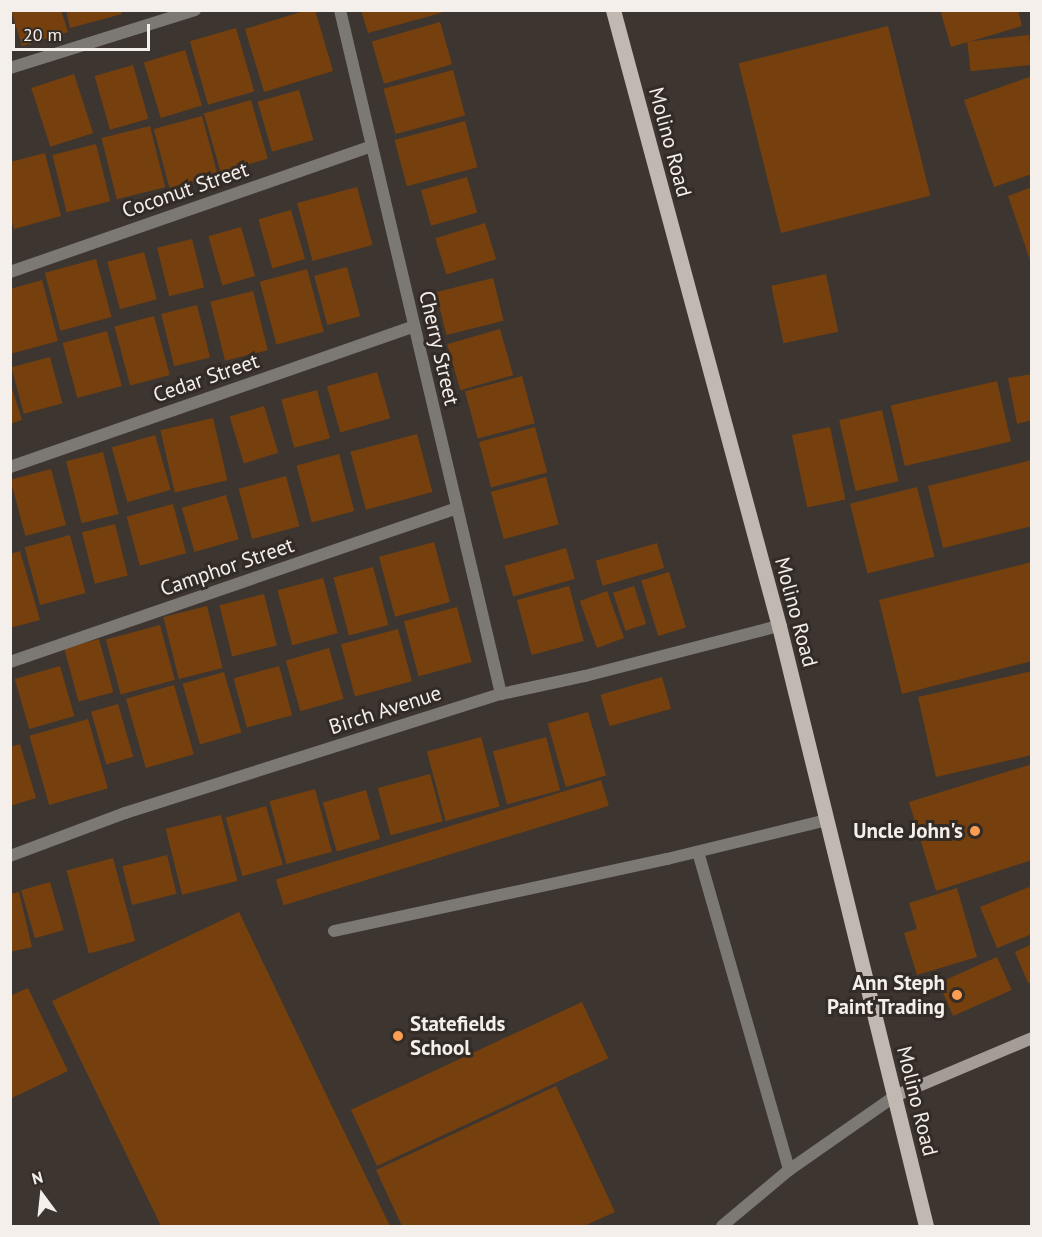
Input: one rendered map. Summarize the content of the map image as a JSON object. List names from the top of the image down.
{
  "streets": {
    "main road": ["Molino Road"],
    "street": [
      "Coconut Street",
      "Cherry Street",
      "Cedar Street",
      "Camphor Street",
      "Birch Avenue"
    ]
  },
  "crossings": [
    ["Molino Road", "Birch Avenue"],
    ["Coconut Street", "Cherry Street"],
    ["Cherry Street", "Cedar Street"],
    ["Cherry Street", "Camphor Street"],
    ["Cherry Street", "Birch Avenue"]
  ],
  "places": ["Uncle John's", "Ann Steph Paint Trading", "Statefields School"],
  "scale_bar": "20 m",
  "north": "top"
}
